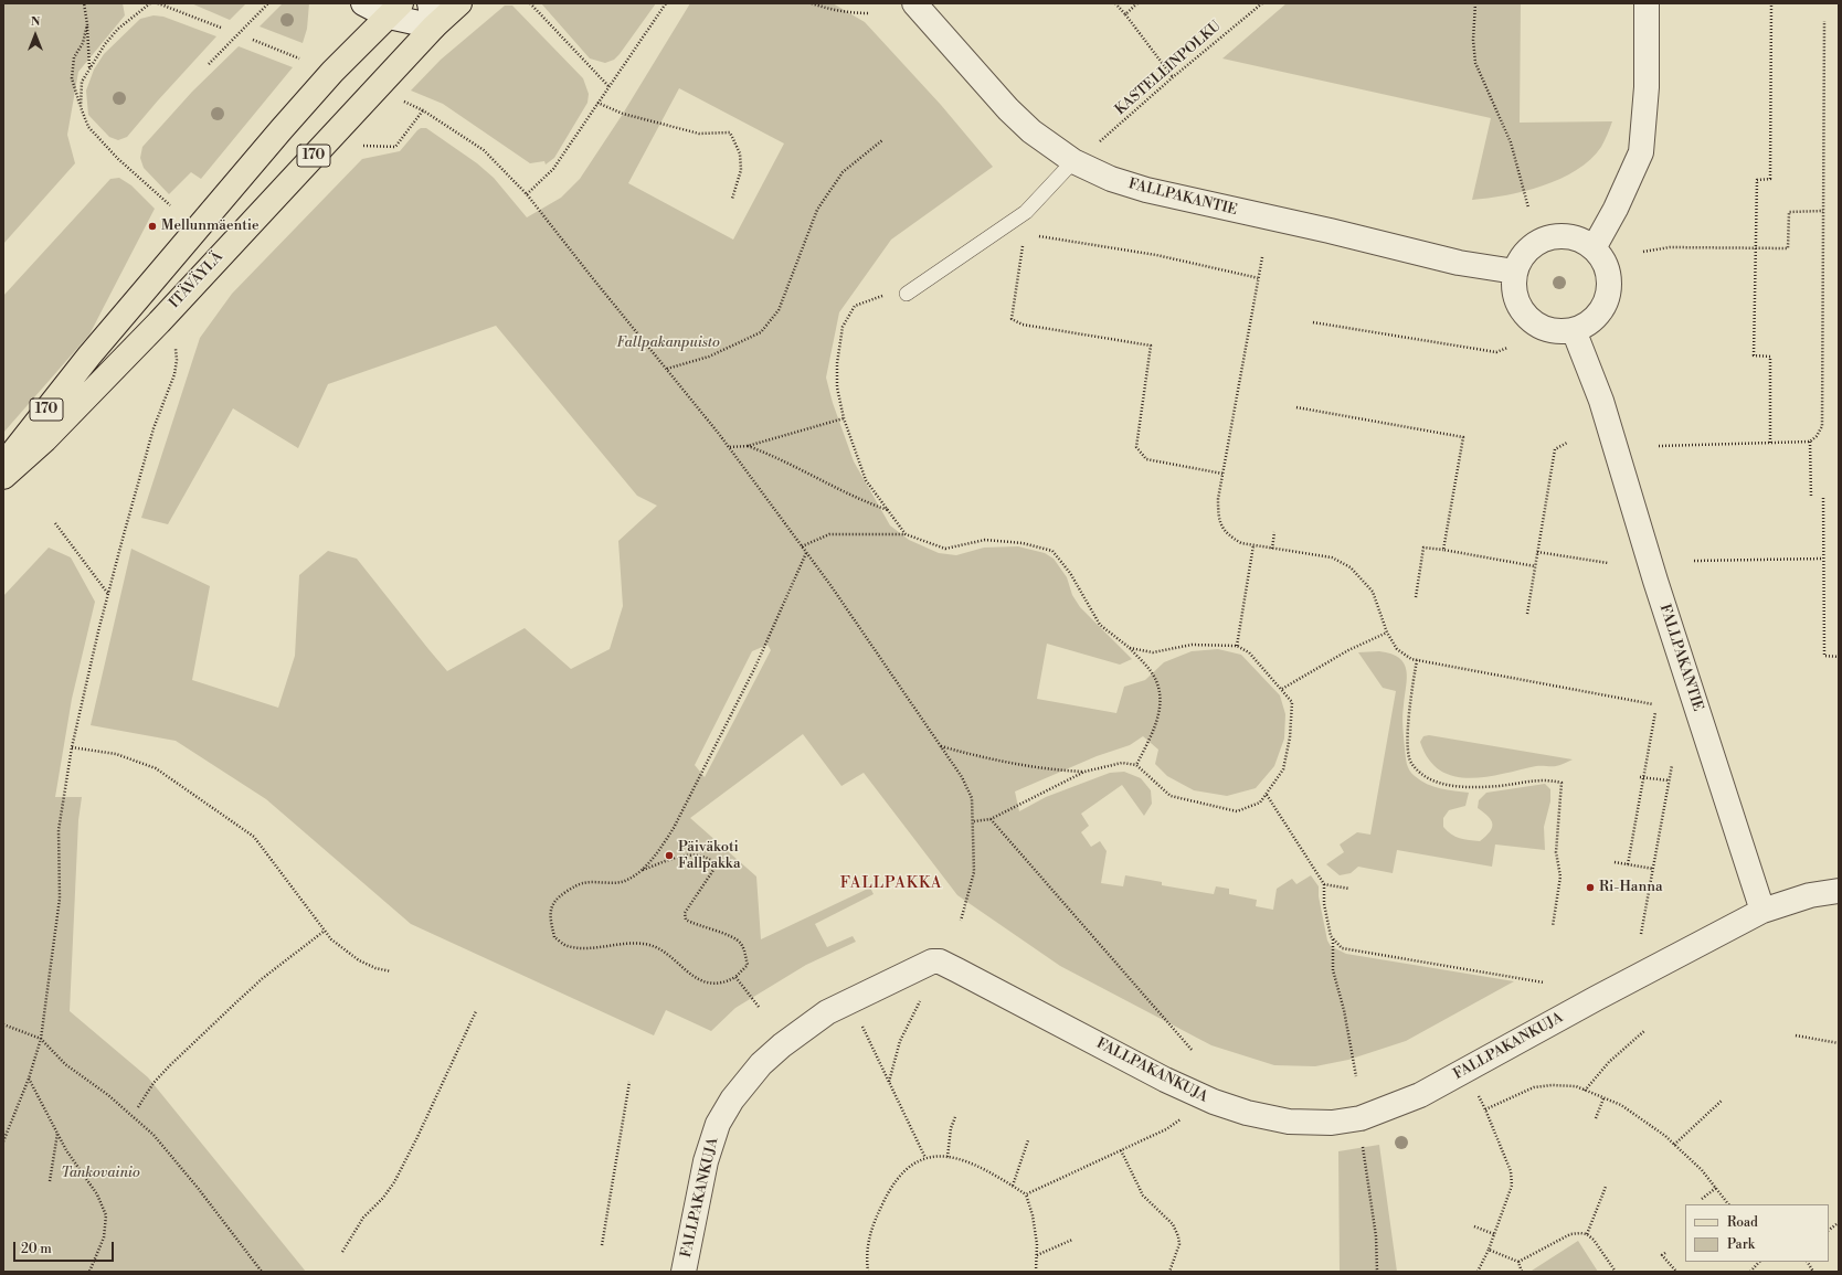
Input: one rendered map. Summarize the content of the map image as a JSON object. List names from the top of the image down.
{
  "streets": {
    "main road": ["170", "ITÄVÄYLÄ"],
    "street": ["FALLPAKANTIE", "FALLPAKANKUJA"],
    "path": ["KASTELLINPOLKU"]
  },
  "crossings": [
    ["FALLPAKANTIE", "FALLPAKANKUJA"]
  ],
  "districts": ["FALLPAKKA"],
  "parks": ["Fallpakanpuisto", "Tankovainio"],
  "places": ["Mellunmäentie", "Päiväkoti Fallpakka", "Ri-Hanna"],
  "legend": ["Road", "Park"],
  "scale_bar": "20 m",
  "north": "top"
}
